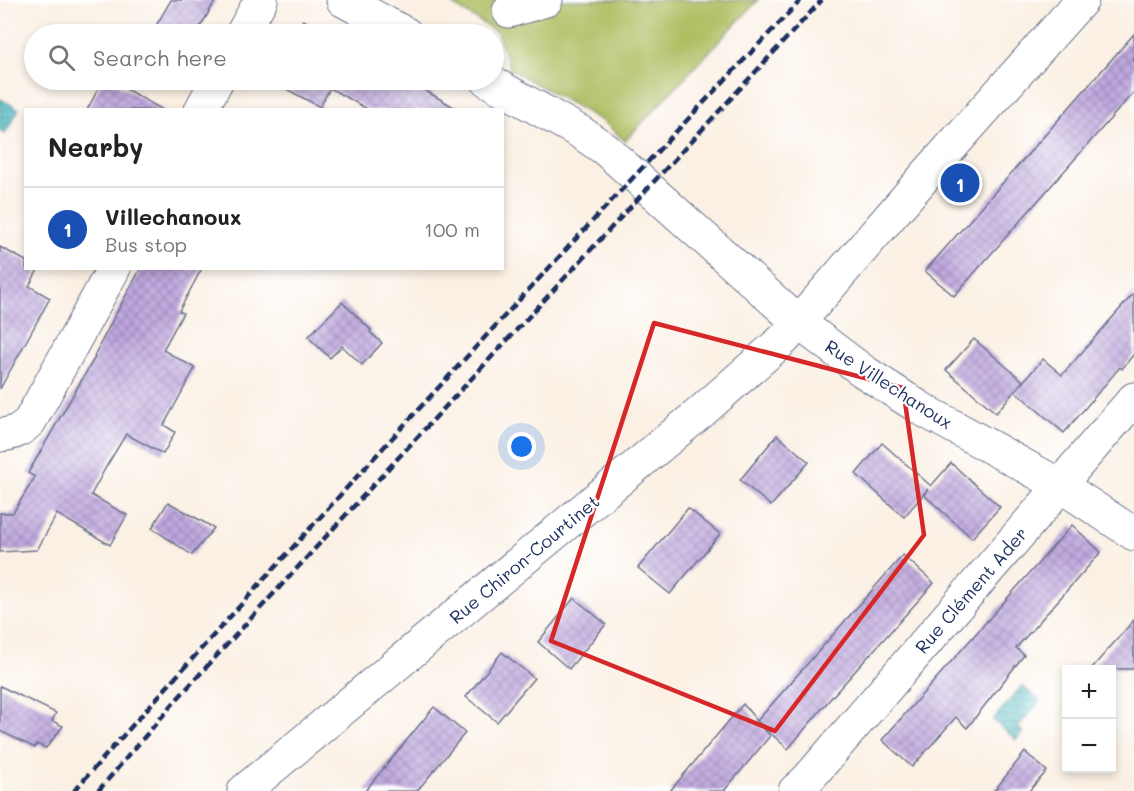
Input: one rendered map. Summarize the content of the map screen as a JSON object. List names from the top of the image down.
{
  "streets": {
    "street": ["Rue Villechanoux", "Rue Chiron-Courtinet", "Rue Clément Ader"]
  },
  "crossings": [
    ["Rue Villechanoux", "Rue Chiron-Courtinet"],
    ["Rue Villechanoux", "Rue Clément Ader"]
  ],
  "page": {
    "search": "Search here",
    "heading": "Nearby",
    "pins": "1",
    "list": [
      {
        "mark": "1",
        "name": "Villechanoux",
        "note": "Bus stop",
        "value": "100 m"
      }
    ],
    "map_buttons": ["+", "−"]
  }
}
